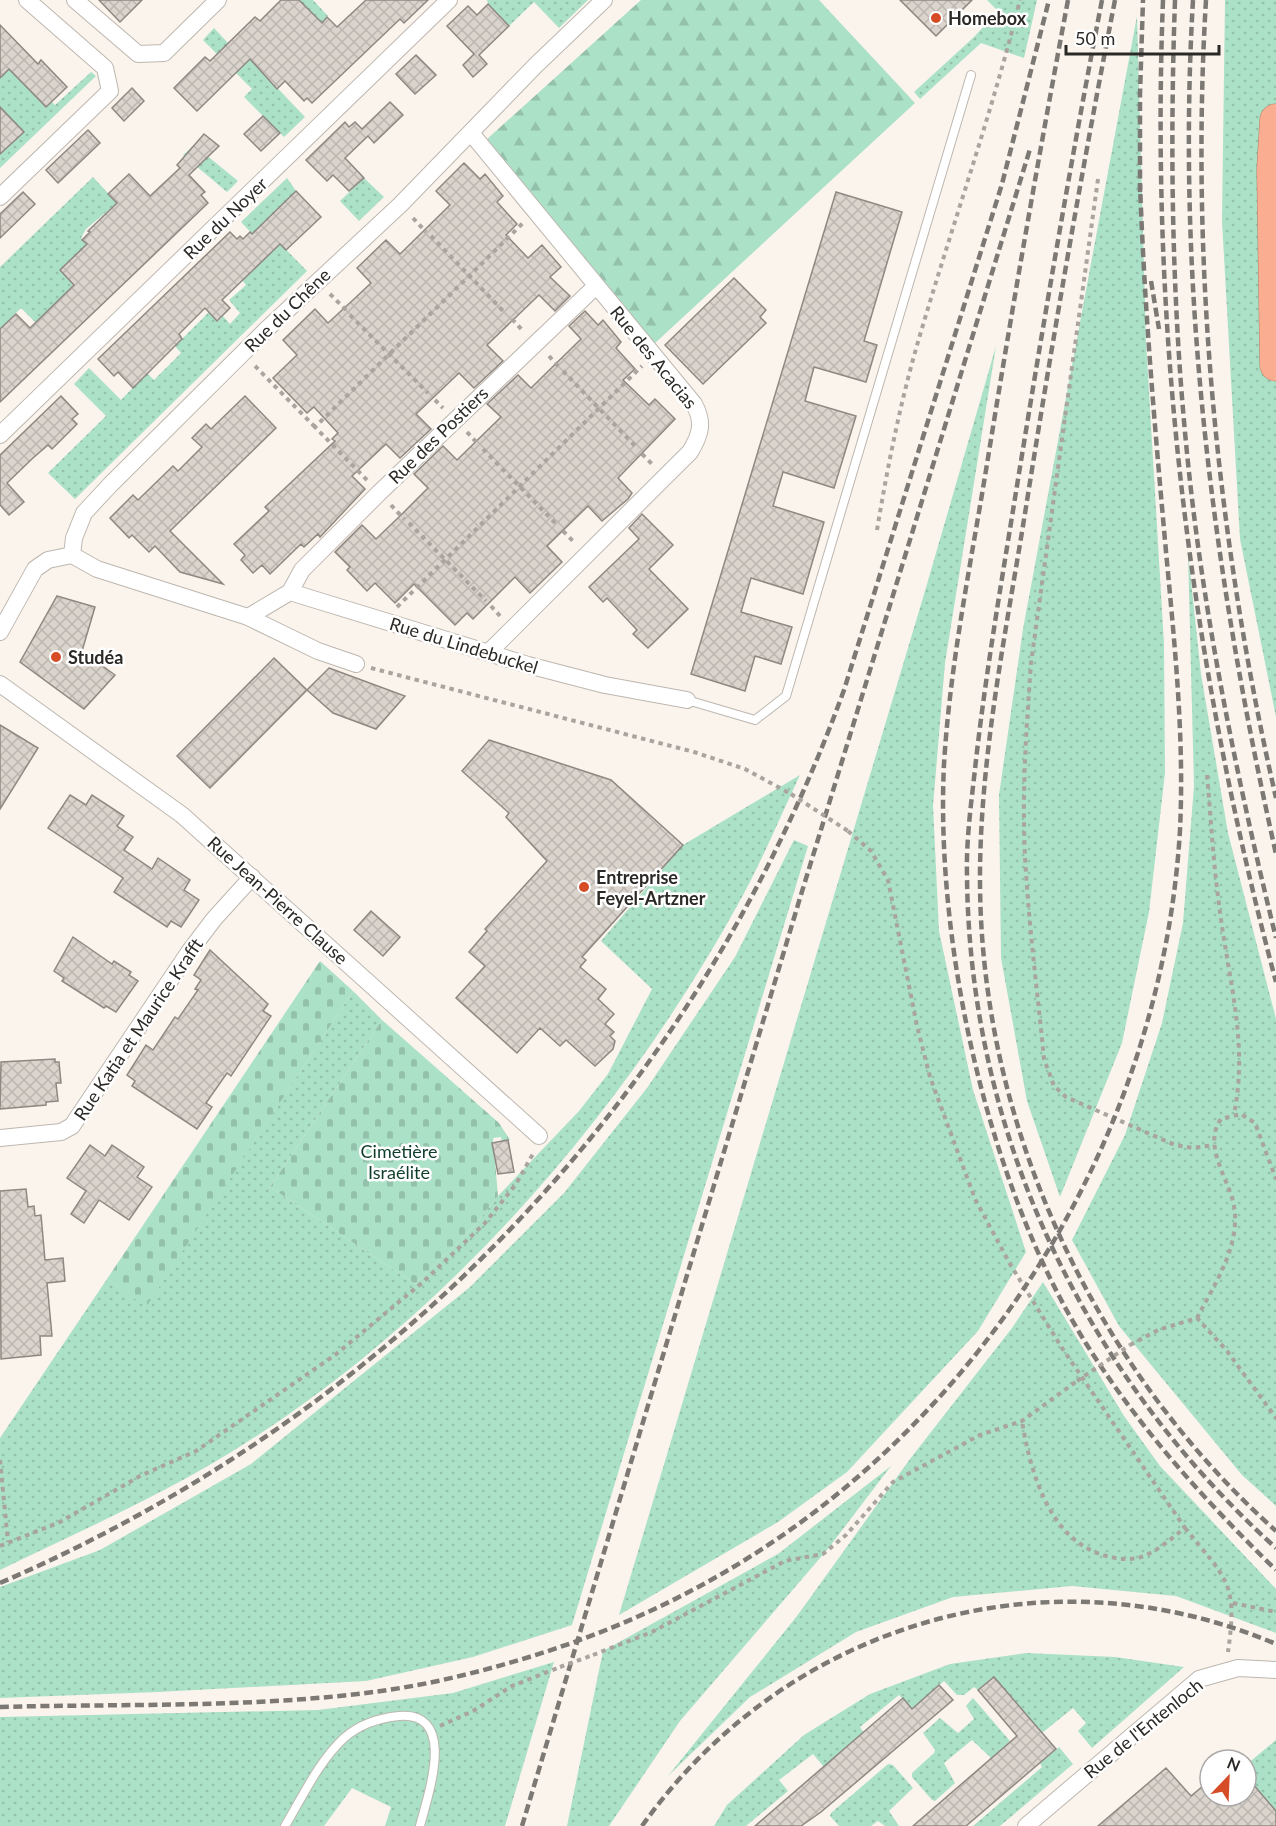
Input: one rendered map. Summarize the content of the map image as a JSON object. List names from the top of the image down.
{
  "streets": {
    "street": [
      "Rue du Noyer",
      "Rue du Chêne",
      "Rue des Acacias",
      "Rue des Postiers",
      "Rue du Lindebuckel",
      "Rue Jean-Pierre Clause",
      "Rue Katia et Maurice Krafft",
      "Rue de l'Entenloch"
    ]
  },
  "crossings": [
    ["Rue du Chêne", "Rue des Acacias"],
    ["Rue des Acacias", "Rue des Postiers"],
    ["Rue des Acacias", "Rue du Lindebuckel"],
    ["Rue des Postiers", "Rue du Lindebuckel"],
    ["Rue Jean-Pierre Clause", "Rue Katia et Maurice Krafft"]
  ],
  "parks": ["Cimetière Israélite"],
  "places": ["Homebox", "Studéa", "Entreprise Feyel-Artzner"],
  "scale_bar": "50 m",
  "north": "top right"
}
